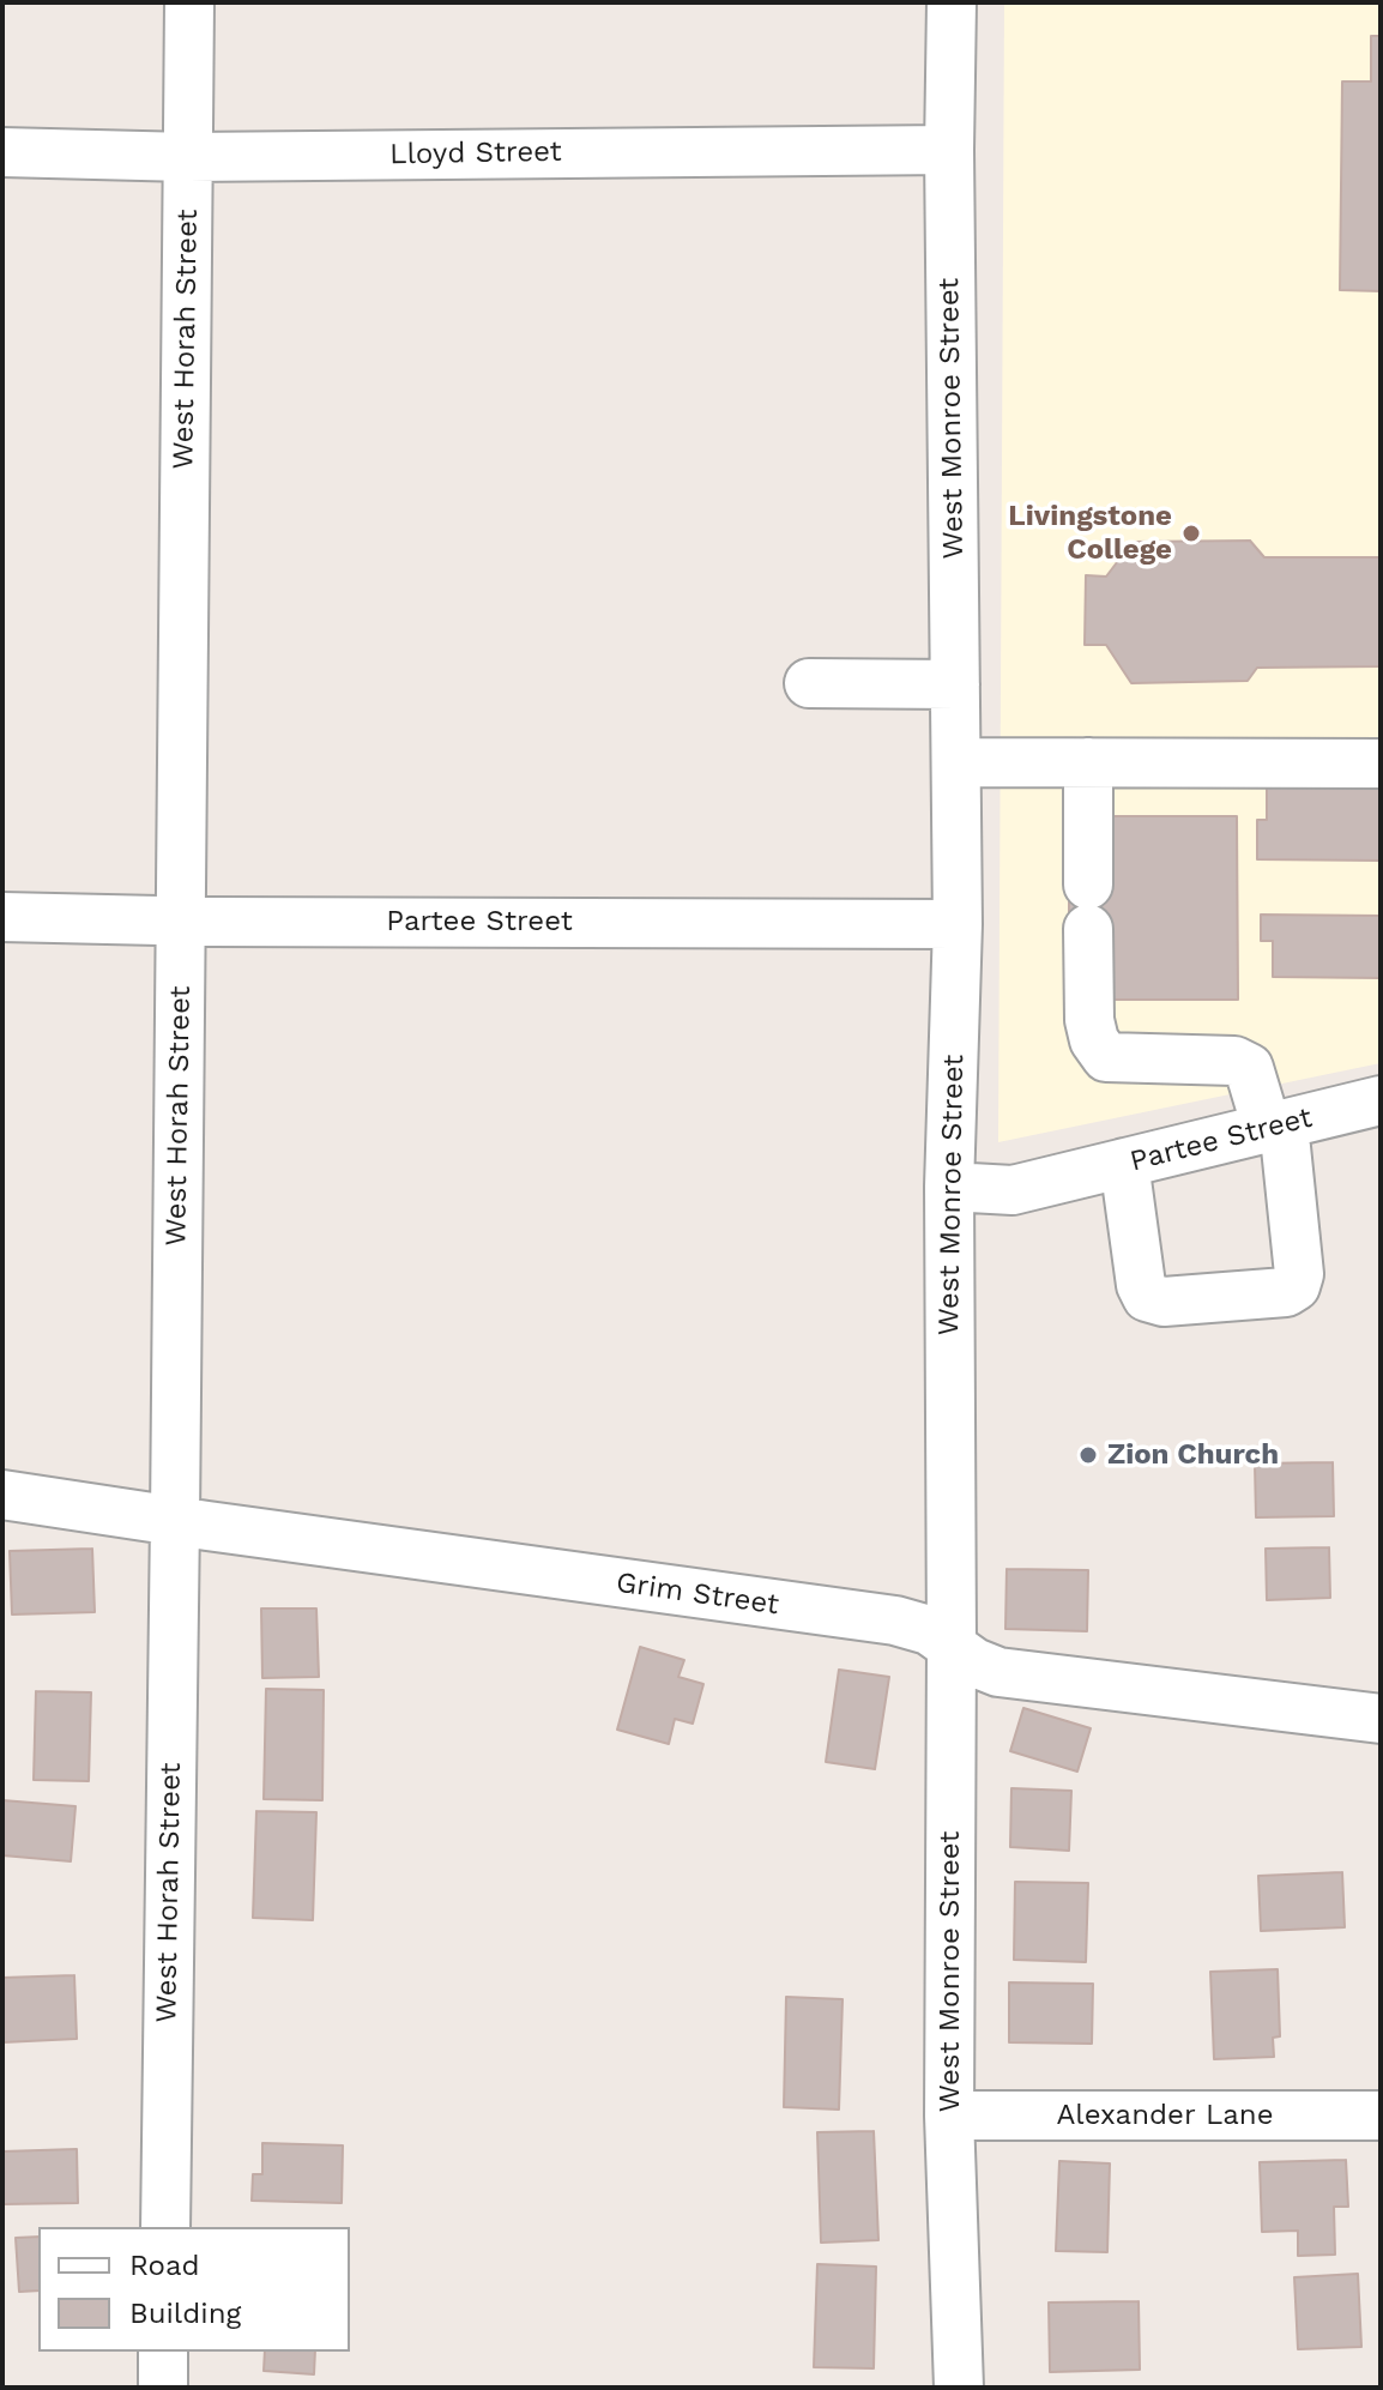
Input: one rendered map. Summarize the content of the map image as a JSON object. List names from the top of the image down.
{
  "streets": {
    "street": [
      "Lloyd Street",
      "West Horah Street",
      "West Monroe Street",
      "Partee Street",
      "Grim Street",
      "Alexander Lane"
    ]
  },
  "crossings": [
    ["Lloyd Street", "West Horah Street"],
    ["Lloyd Street", "West Monroe Street"],
    ["West Horah Street", "Partee Street"],
    ["West Horah Street", "Grim Street"],
    ["West Monroe Street", "Partee Street"],
    ["West Monroe Street", "Grim Street"],
    ["West Monroe Street", "Alexander Lane"]
  ],
  "places": ["Livingstone College", "Zion Church"],
  "legend": ["Road", "Building"]
}
